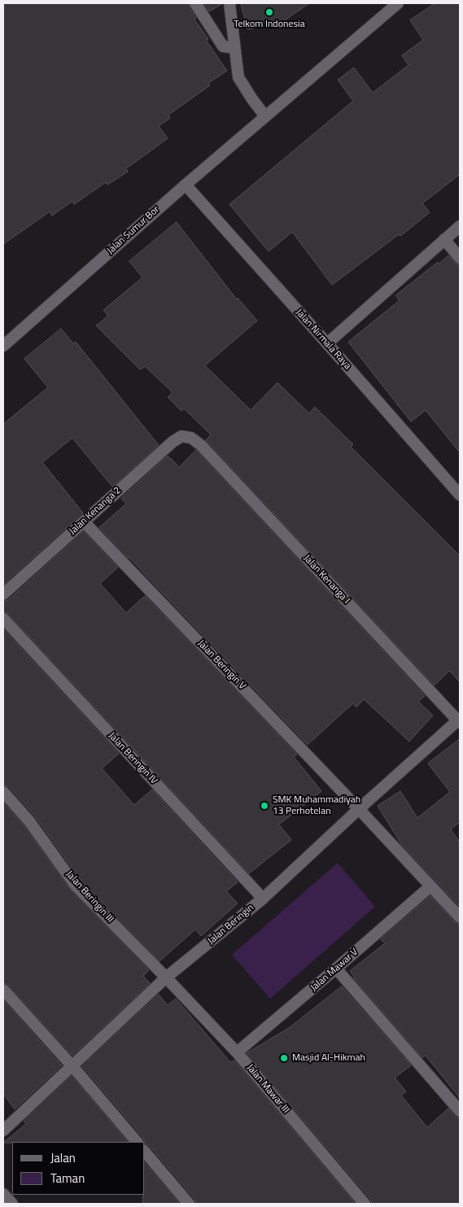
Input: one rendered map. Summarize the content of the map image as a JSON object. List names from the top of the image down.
{
  "streets": {
    "street": [
      "Jalan Sumur Bor",
      "Jalan Nirmala Raya",
      "Jalan Kenanga 2",
      "Jalan Kenanga I",
      "Jalan Beringin V",
      "Jalan Beringin IV",
      "Jalan Beringin III",
      "Jalan Beringin",
      "Jalan Mawar V",
      "Jalan Mawar III"
    ]
  },
  "crossings": [
    ["Jalan Sumur Bor", "Jalan Nirmala Raya"],
    ["Jalan Kenanga 2", "Jalan Kenanga I"],
    ["Jalan Kenanga 2", "Jalan Beringin V"],
    ["Jalan Kenanga I", "Jalan Beringin"],
    ["Jalan Beringin V", "Jalan Beringin"],
    ["Jalan Beringin IV", "Jalan Beringin"],
    ["Jalan Beringin III", "Jalan Beringin"],
    ["Jalan Beringin III", "Jalan Mawar III"],
    ["Jalan Beringin", "Jalan Mawar III"],
    ["Jalan Mawar V", "Jalan Mawar III"]
  ],
  "places": ["Telkom Indonesia", "SMK Muhammadiyah 13 Perhotelan", "Masjid Al-Hikmah"],
  "legend": ["Jalan", "Taman"]
}
